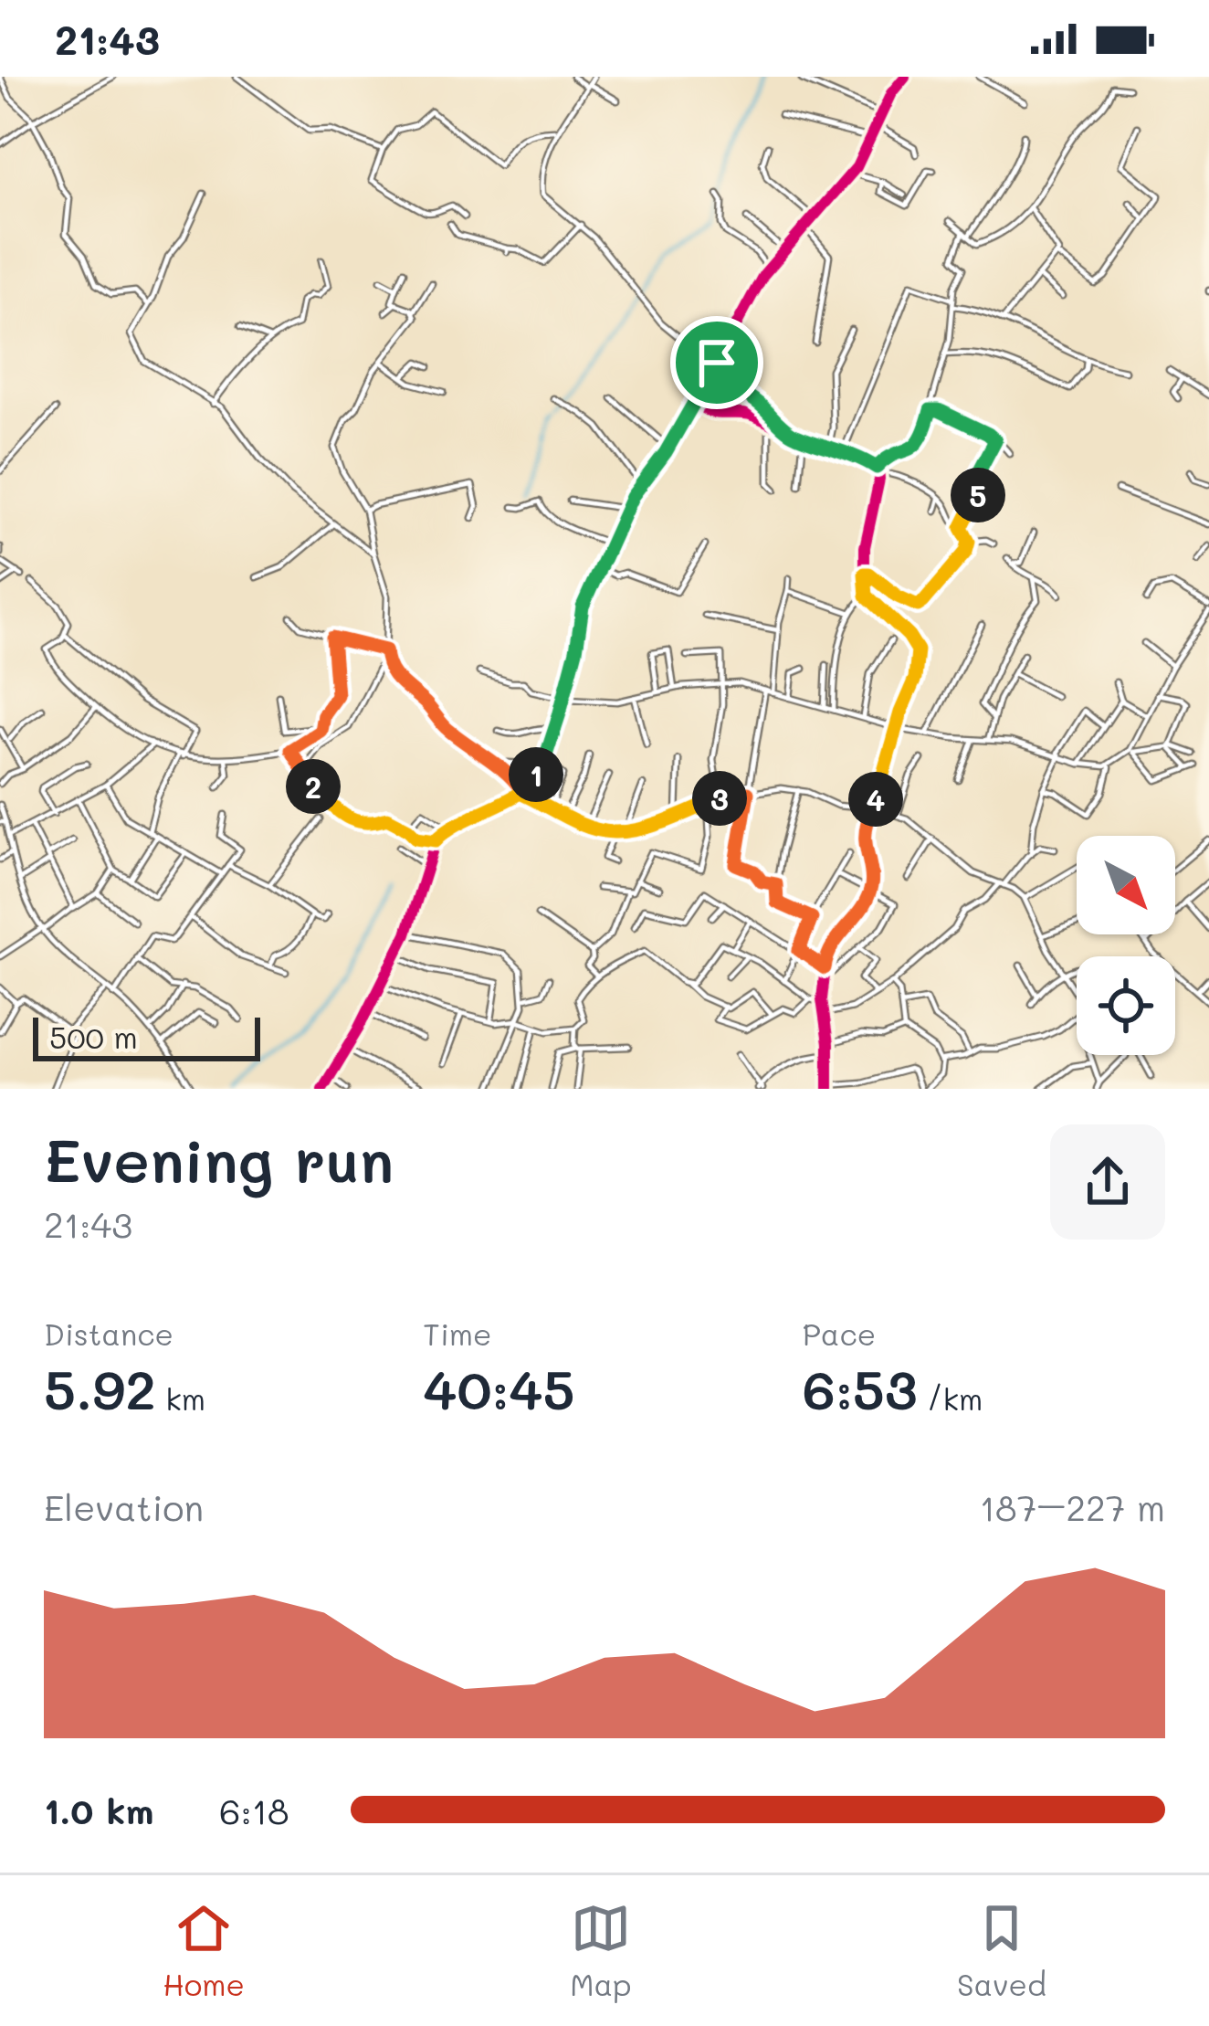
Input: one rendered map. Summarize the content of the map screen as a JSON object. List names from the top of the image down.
{
  "scale_bar": "500 m",
  "north": "bottom right",
  "page": {
    "status": "21:43",
    "pins": [
      "5",
      "1",
      "2",
      "3",
      "4"
    ],
    "scale": "500 m",
    "heading": ["Evening run", "21:43"],
    "stats": [
      ["Distance", "5.92 km"],
      ["Time", "40:45"],
      ["Pace", "6:53 /km"]
    ],
    "chart": ["Elevation", "187–227 m"],
    "list": [
      {
        "name": "1.0 km",
        "note": "6:18"
      }
    ],
    "tabs": ["Home", "Map", "Saved"]
  }
}
